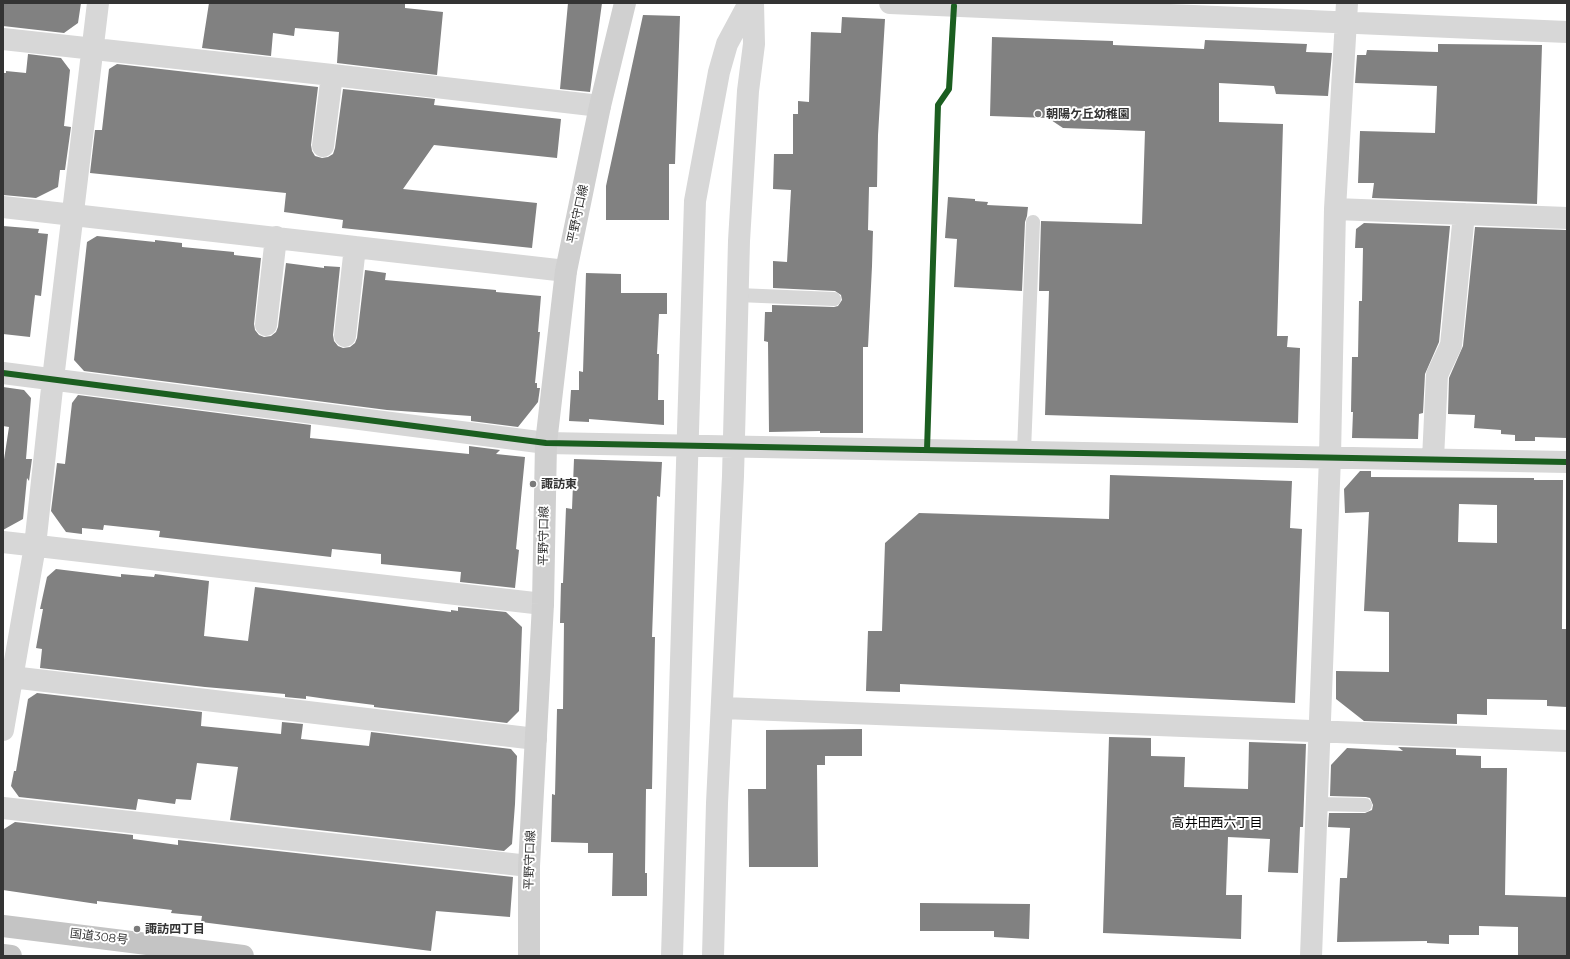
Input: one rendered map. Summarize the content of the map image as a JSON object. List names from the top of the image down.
{
  "streets": {
    "highway": ["国道308号"],
    "main road": ["平野守口線"]
  },
  "districts": ["高井田西六丁目"],
  "places": ["朝陽ケ丘幼稚園", "諏訪東", "諏訪四丁目"]
}
